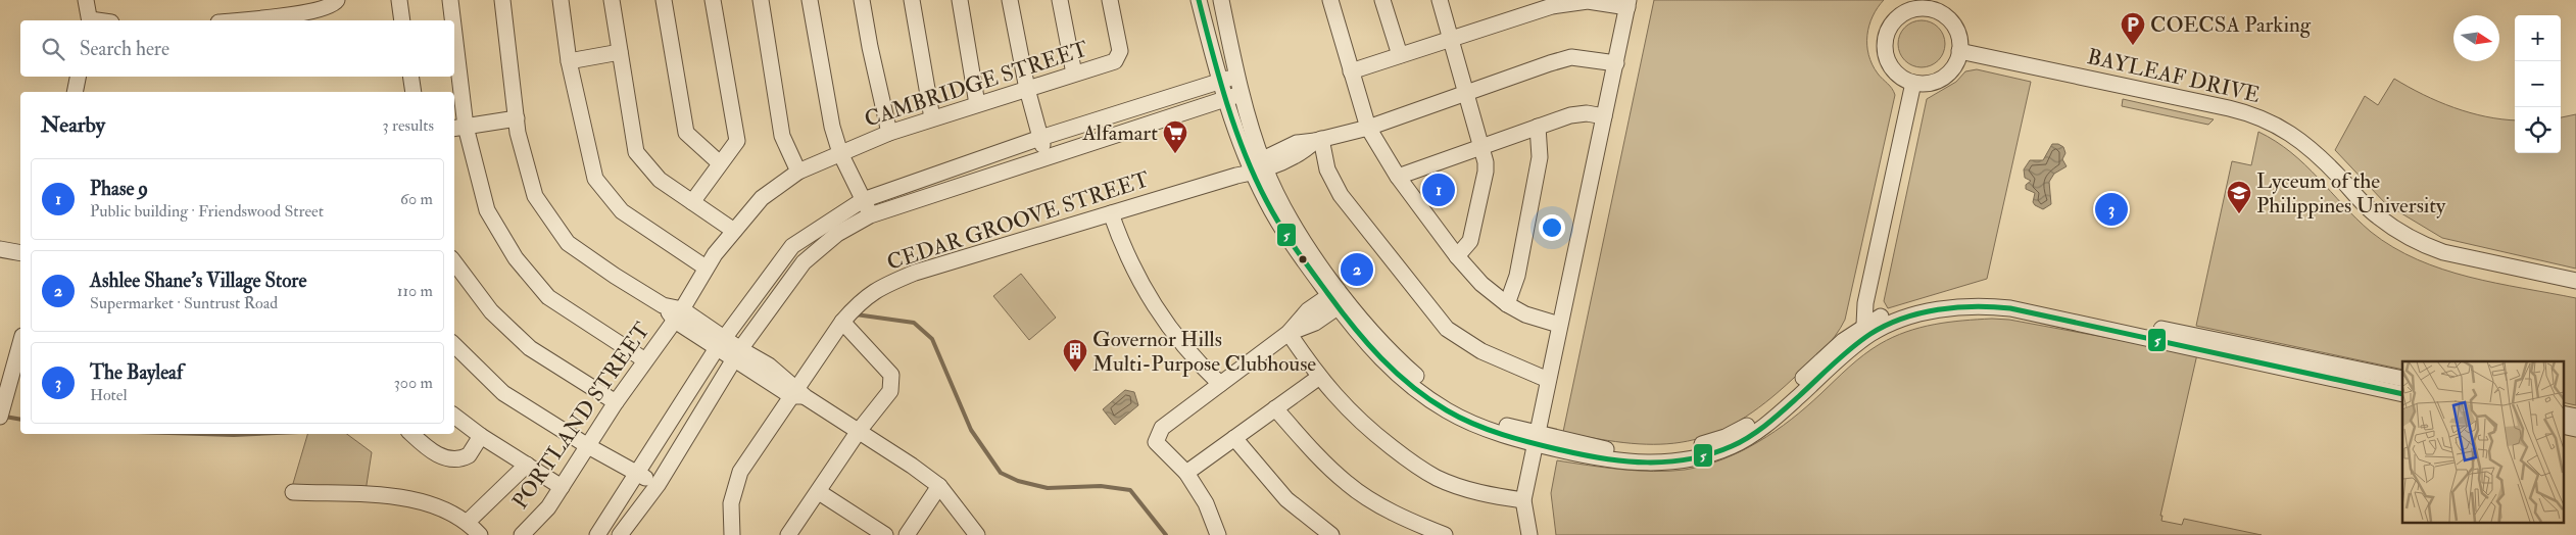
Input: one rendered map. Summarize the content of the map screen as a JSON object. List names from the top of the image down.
{
  "streets": {
    "street": [
      "BAYLEAF DRIVE",
      "CAMBRIDGE STREET",
      "CEDAR GROOVE STREET",
      "PORTLAND STREET"
    ]
  },
  "crossings": [
    ["CAMBRIDGE STREET", "PORTLAND STREET"]
  ],
  "places": {
    "parking": ["COECSA Parking"],
    "supermarket": ["Alfamart"],
    "school or university": ["Lyceum of the Philippines University"],
    "building": ["Governor Hills Multi-Purpose Clubhouse"]
  },
  "lines": ["transit line 5"],
  "north": "right",
  "page": {
    "map_buttons": ["+", "−"],
    "search": "Search here",
    "heading": ["Nearby", "3 results"],
    "list": [
      {
        "mark": "1",
        "name": "Phase 9",
        "note": "Public building · Friendswood Street",
        "value": "60 m"
      },
      {
        "mark": "2",
        "name": "Ashlee Shane's Village Store",
        "note": "Supermarket · Suntrust Road",
        "value": "110 m"
      },
      {
        "mark": "3",
        "name": "The Bayleaf",
        "note": "Hotel",
        "value": "300 m"
      }
    ],
    "pins": ["1", "3", "2"]
  }
}
